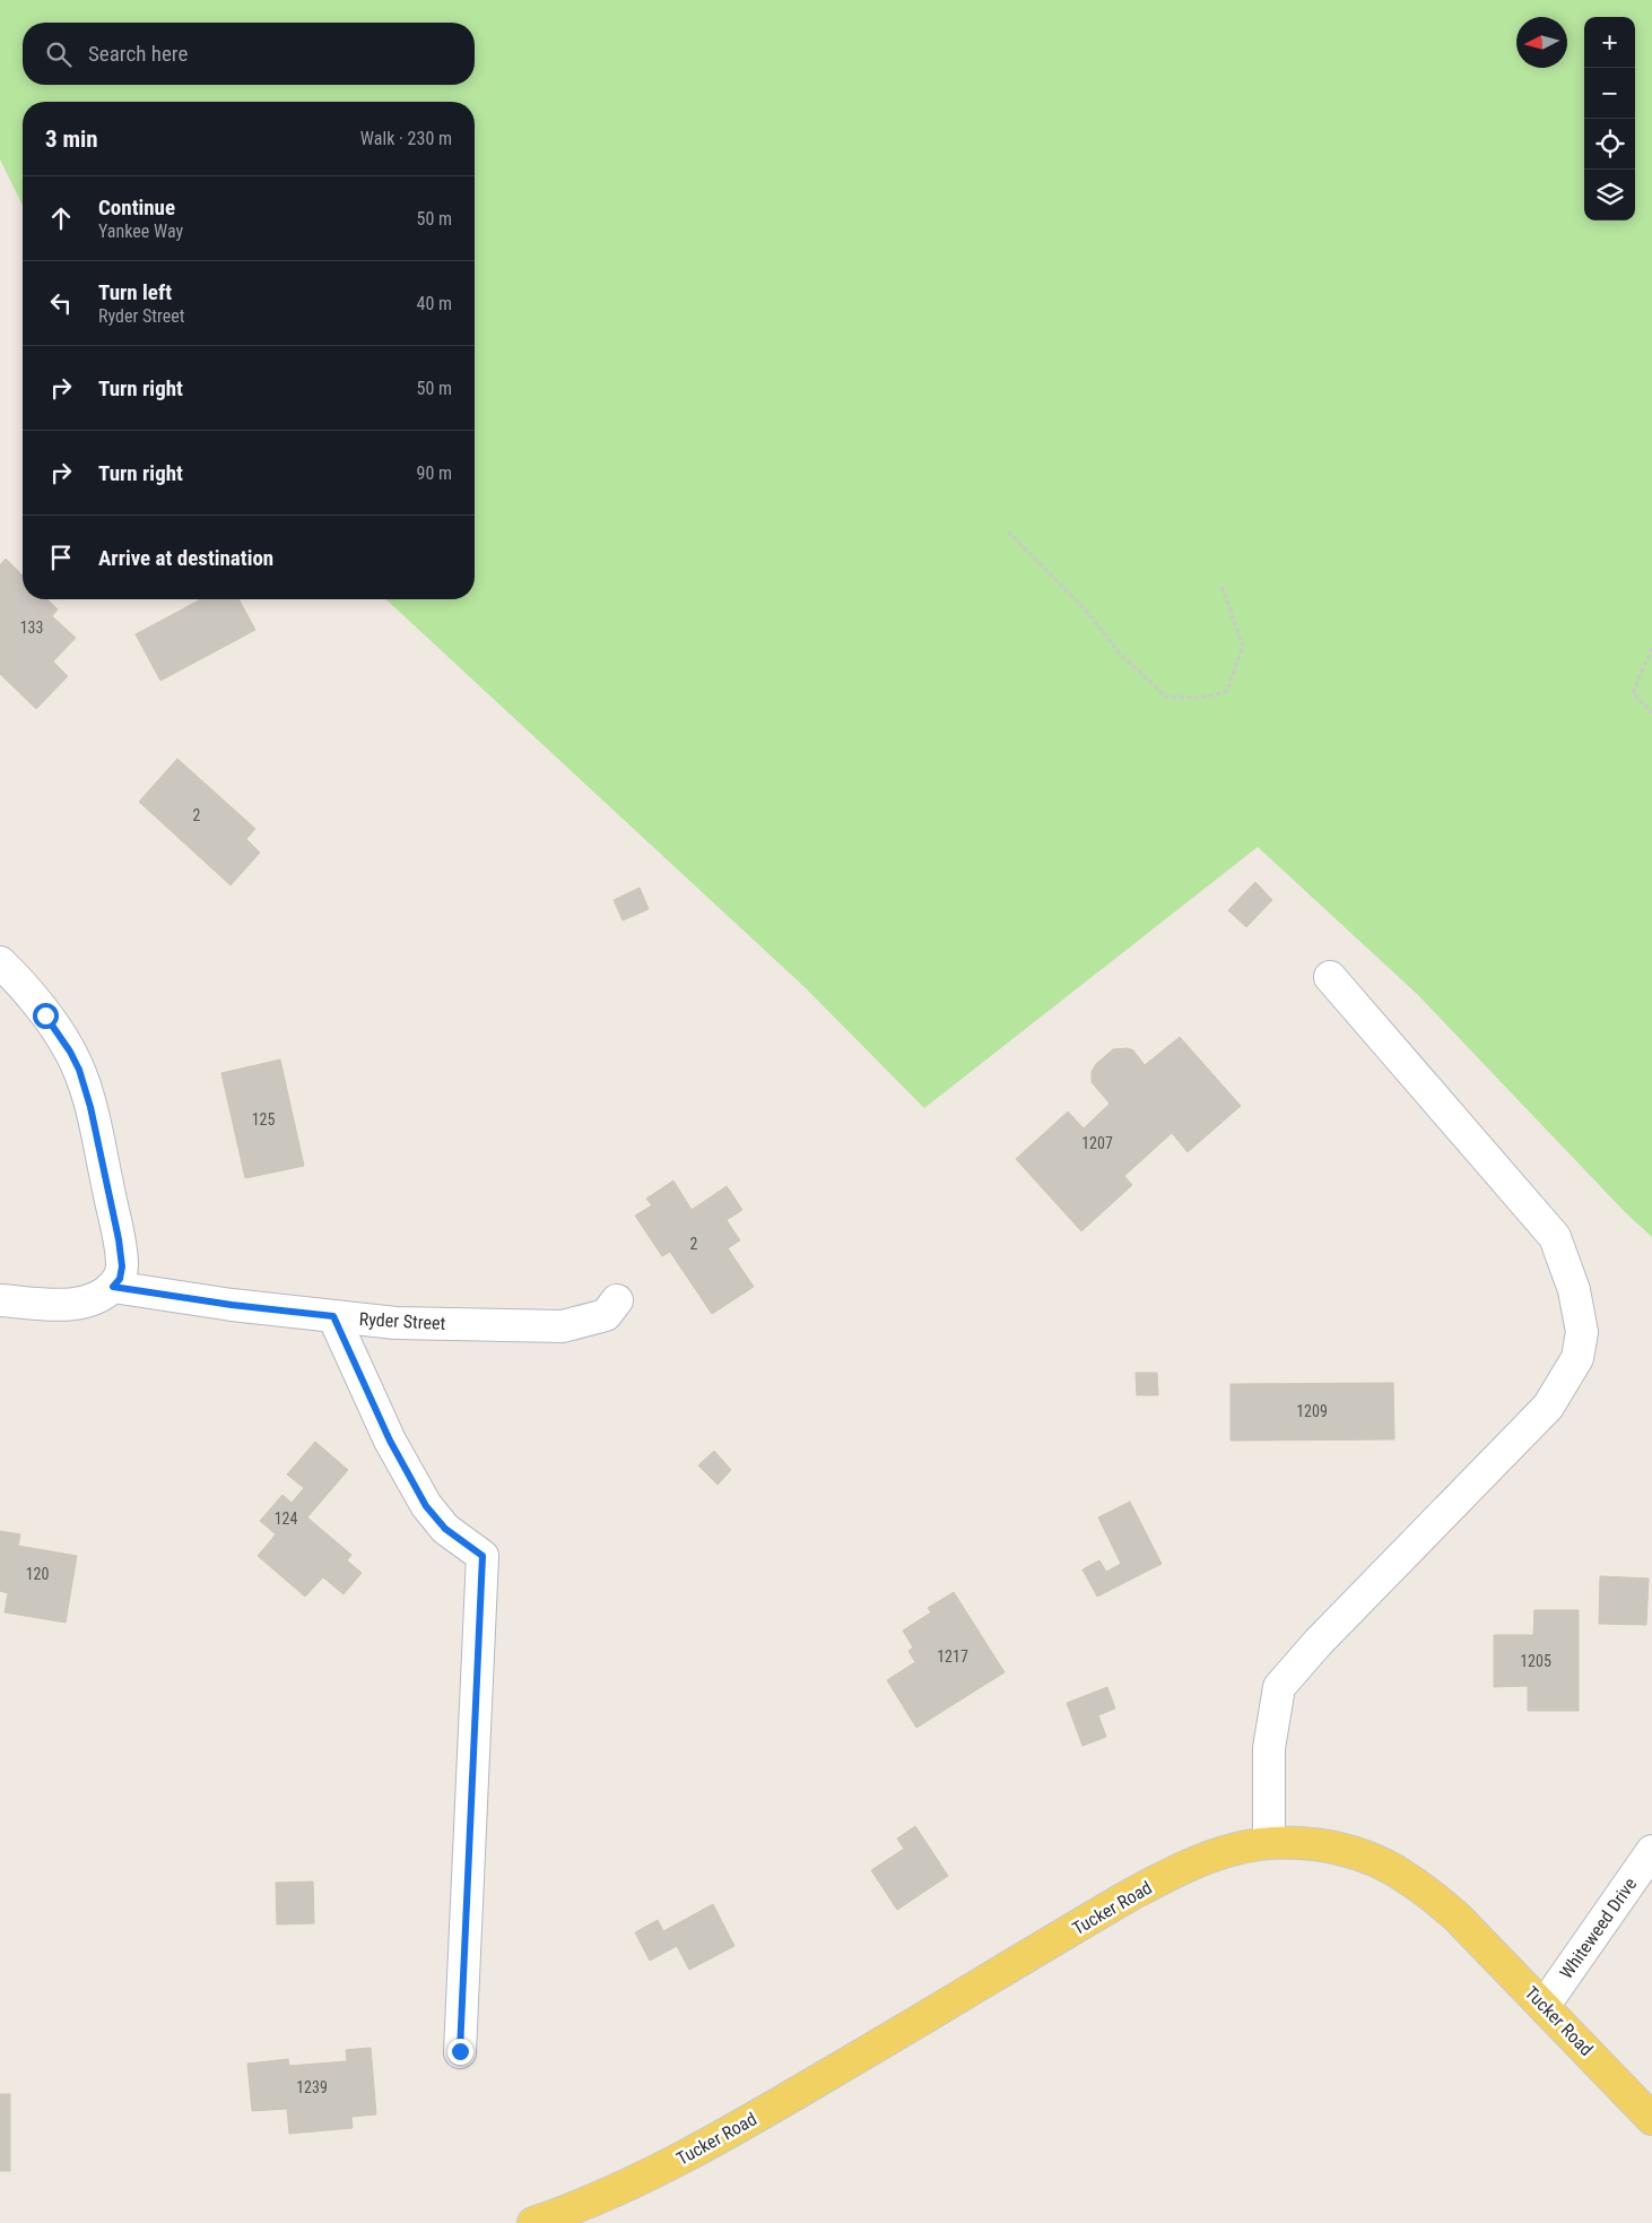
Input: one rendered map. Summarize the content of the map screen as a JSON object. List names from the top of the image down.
{
  "streets": {
    "main road": ["Tucker Road"],
    "street": ["Ryder Street", "Whiteweed Drive"]
  },
  "crossings": [
    ["Tucker Road", "Whiteweed Drive"]
  ],
  "house_numbers": [
    "133",
    "2",
    "125",
    "1207",
    "2",
    "1209",
    "124",
    "120",
    "1217",
    "1205",
    "1239"
  ],
  "north": "left",
  "page": {
    "map_buttons": ["+", "−"],
    "search": "Search here",
    "heading": ["3 min", "Walk · 230 m"],
    "list": [
      ["Continue", "Yankee Way", "50 m"],
      ["Turn left", "Ryder Street", "40 m"],
      ["Turn right", "50 m"],
      ["Turn right", "90 m"],
      "Arrive at destination"
    ]
  }
}
